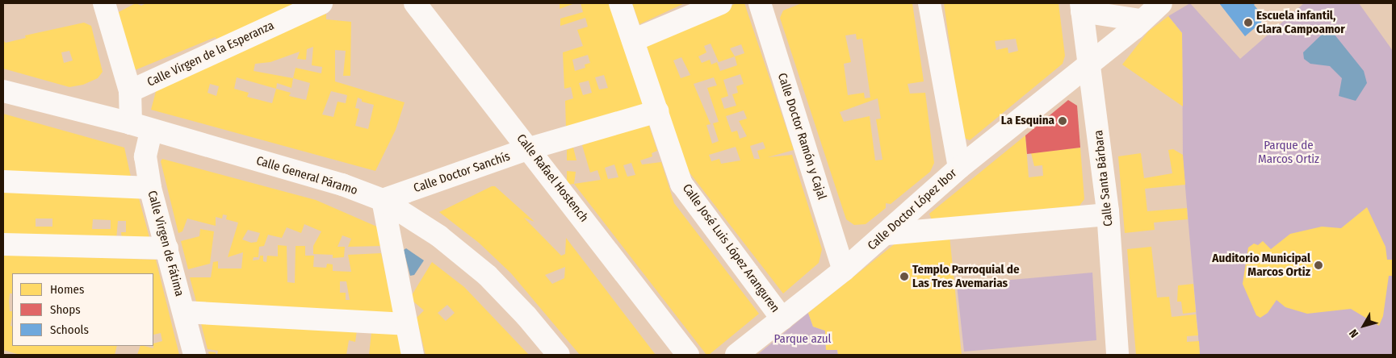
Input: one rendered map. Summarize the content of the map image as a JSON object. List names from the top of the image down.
{
  "streets": {
    "street": [
      "Calle Virgen de la Esperanza",
      "Calle Doctor Ramón y Cajal",
      "Calle Doctor Sanchís",
      "Calle General Páramo",
      "Calle Rafael Hostench",
      "Calle Santa Bárbara",
      "Calle Doctor López Ibor",
      "Calle Virgen de Fátima",
      "Calle José Luis López Aranguren"
    ]
  },
  "crossings": [
    ["Calle Doctor Ramón y Cajal", "Calle Doctor López Ibor"],
    ["Calle Doctor Sanchís", "Calle General Páramo"],
    ["Calle Doctor Sanchís", "Calle Rafael Hostench"],
    ["Calle Doctor Sanchís", "Calle José Luis López Aranguren"],
    ["Calle General Páramo", "Calle Virgen de Fátima"],
    ["Calle Santa Bárbara", "Calle Doctor López Ibor"],
    ["Calle Doctor López Ibor", "Calle José Luis López Aranguren"]
  ],
  "parks": ["Parque de Marcos Ortiz", "Parque azul"],
  "places": [
    "Escuela infantil, Clara Campoamor",
    "La Esquina",
    "Auditorio Municipal Marcos Ortiz",
    "Templo Parroquial de Las Tres Avemarias"
  ],
  "legend": ["Homes", "Shops", "Schools"],
  "north": "bottom left"
}
